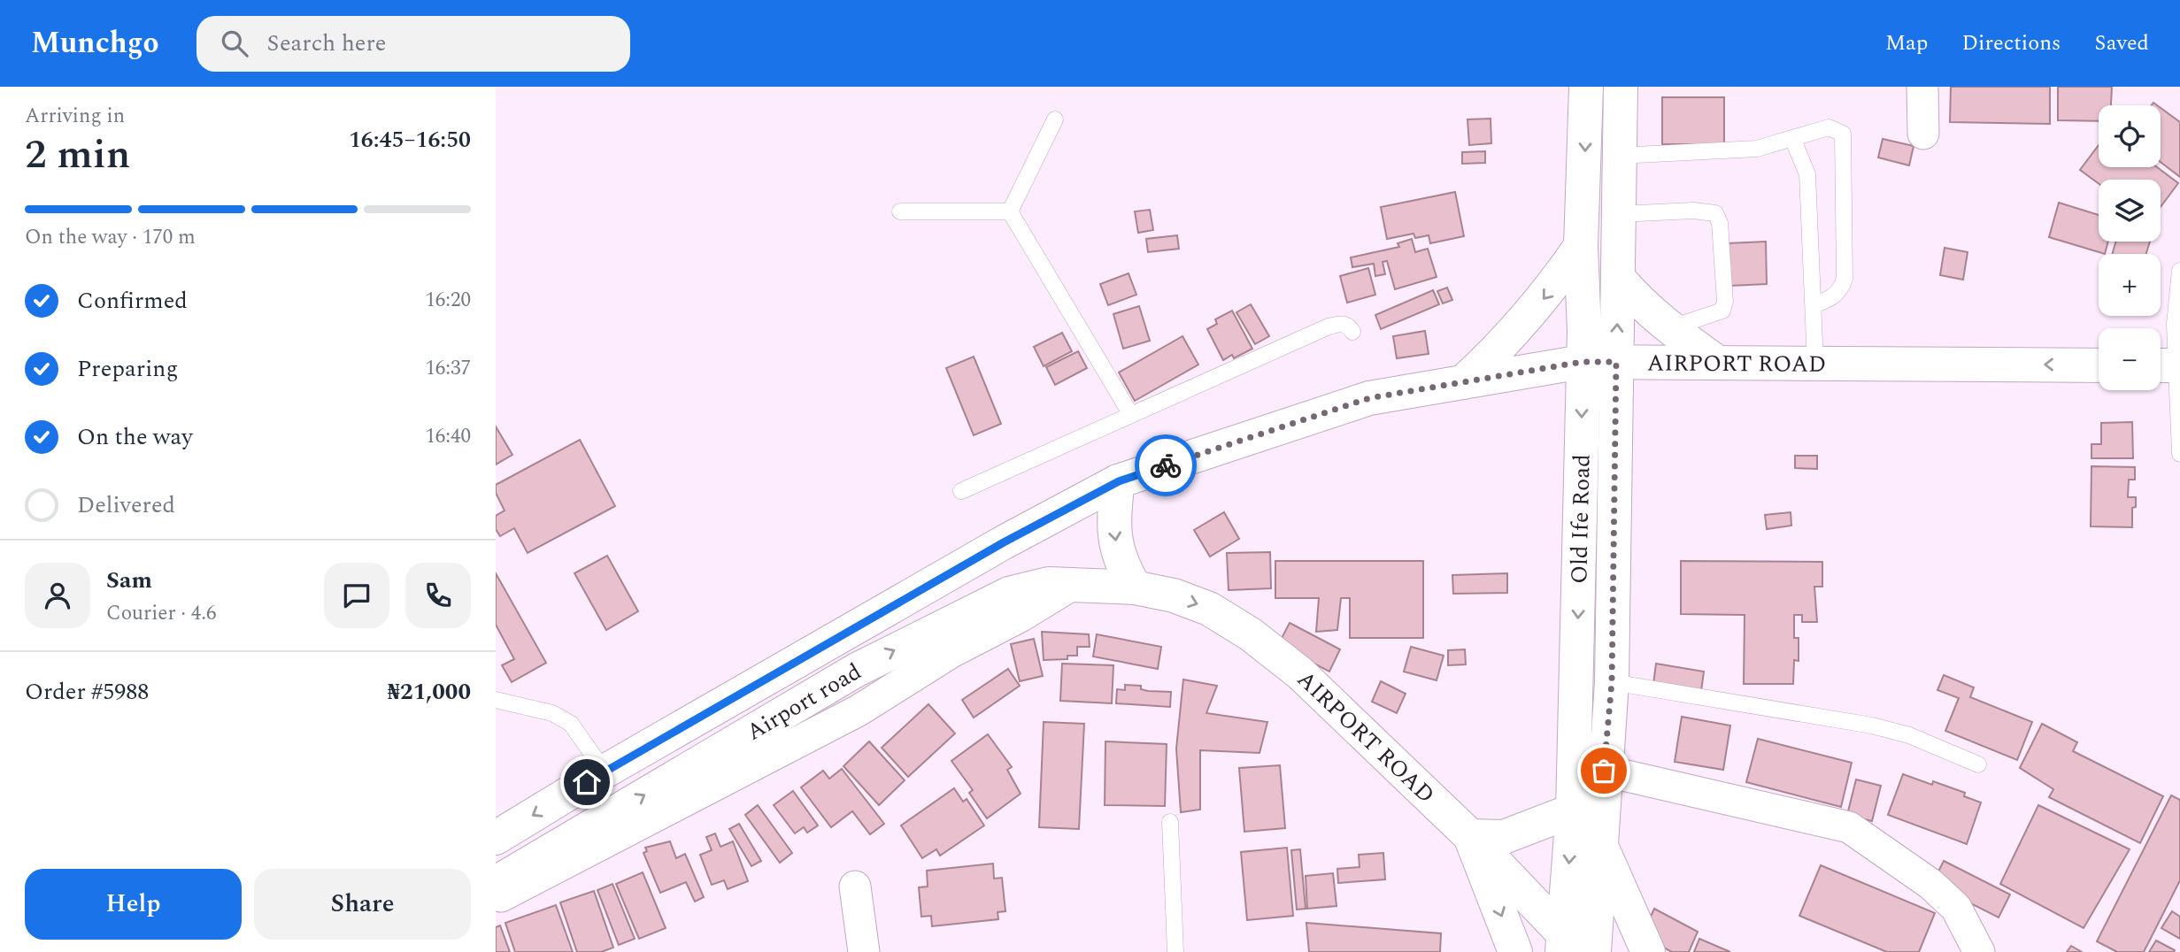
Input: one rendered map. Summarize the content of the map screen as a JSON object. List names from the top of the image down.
{
  "streets": {
    "main road": ["AIRPORT ROAD", "Old Ife Road", "Airport road"]
  },
  "crossings": [
    ["AIRPORT ROAD", "Old Ife Road"],
    ["AIRPORT ROAD", "Airport road"]
  ],
  "page": {
    "header": "Munchgo",
    "search": "Search here",
    "nav": ["Map", "Directions", "Saved"],
    "heading": ["2 min", "Arriving in", "16:45–16:50"],
    "panel": [
      "Sam",
      "Courier · 4.6",
      "Order #5988",
      "₦21,000"
    ],
    "map_buttons": ["+", "−"],
    "bar": "On the way · 170 m",
    "list": [
      ["Confirmed", "16:20"],
      ["Preparing", "16:37"],
      ["On the way", "16:40"],
      "Delivered"
    ],
    "buttons": ["Help", "Share"]
  }
}
